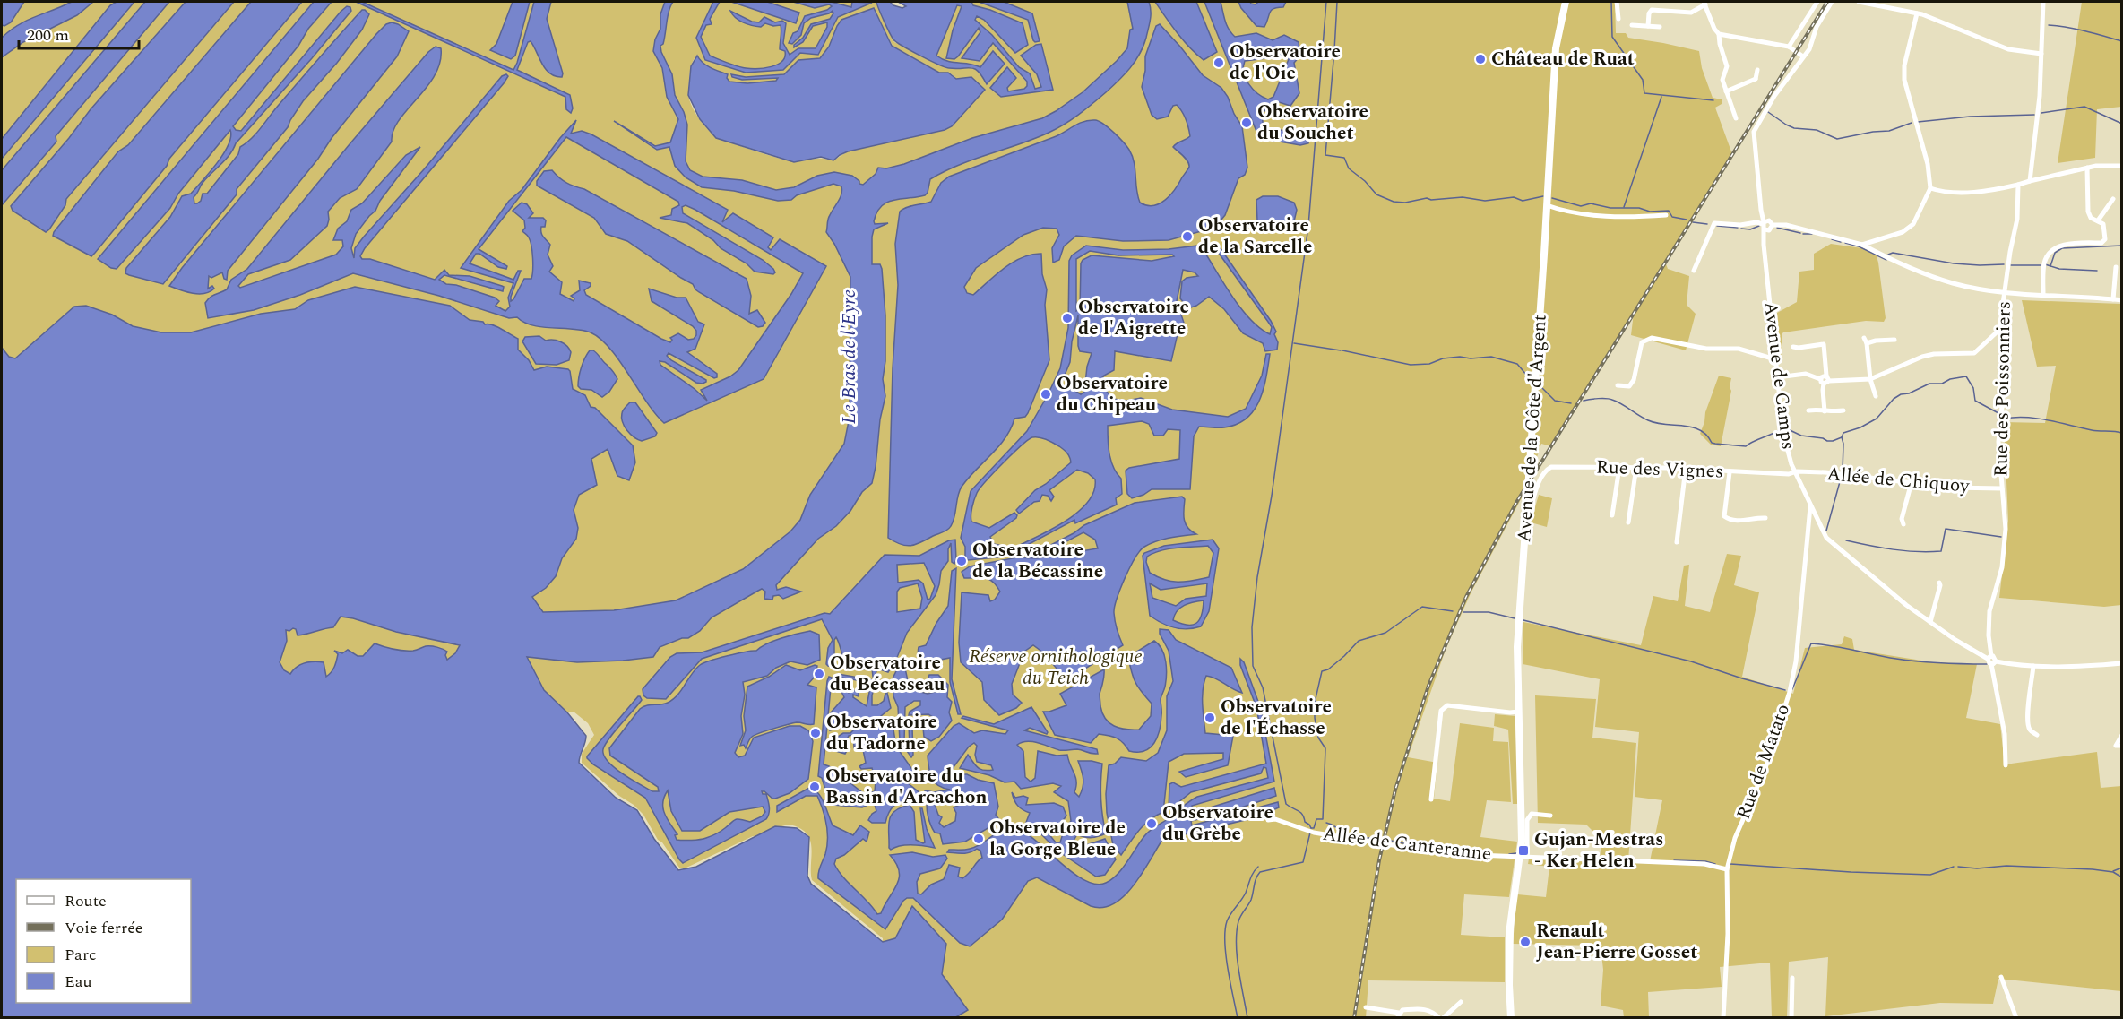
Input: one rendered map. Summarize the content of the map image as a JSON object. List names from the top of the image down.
{
  "streets": {
    "main road": ["Avenue de la Côte d'Argent"],
    "street": [
      "Avenue de Camps",
      "Rue des Poissonniers",
      "Rue des Vignes",
      "Allée de Chiquoy",
      "Rue de Matato",
      "Allée de Canteranne"
    ]
  },
  "crossings": [
    ["Avenue de Camps", "Rue des Poissonniers"],
    ["Avenue de Camps", "Rue des Vignes"],
    ["Avenue de Camps", "Allée de Chiquoy"],
    ["Avenue de Camps", "Rue de Matato"],
    ["Rue des Poissonniers", "Allée de Chiquoy"],
    ["Avenue de la Côte d'Argent", "Rue des Vignes"],
    ["Avenue de la Côte d'Argent", "Allée de Canteranne"],
    ["Rue des Vignes", "Allée de Chiquoy"],
    ["Rue de Matato", "Allée de Canteranne"]
  ],
  "water": ["Le Bras de l'Eyre"],
  "parks": ["Réserve ornithologique du Teich"],
  "places": {
    "other": [
      "Château de Ruat",
      "Observatoire de l'Oie",
      "Observatoire du Souchet",
      "Observatoire de la Sarcelle",
      "Observatoire de l'Aigrette",
      "Observatoire du Chipeau",
      "Observatoire de la Bécassine",
      "Observatoire du Bécasseau",
      "Observatoire de l'Échasse",
      "Observatoire du Tadorne",
      "Observatoire du Bassin d'Arcachon",
      "Observatoire du Grèbe",
      "Observatoire de la Gorge Bleue",
      "Renault Jean-Pierre Gosset"
    ],
    "transit": ["Gujan-Mestras - Ker Helen"]
  },
  "legend": [
    "Route",
    "Voie ferrée",
    "Parc",
    "Eau"
  ],
  "scale_bar": "200 m"
}
